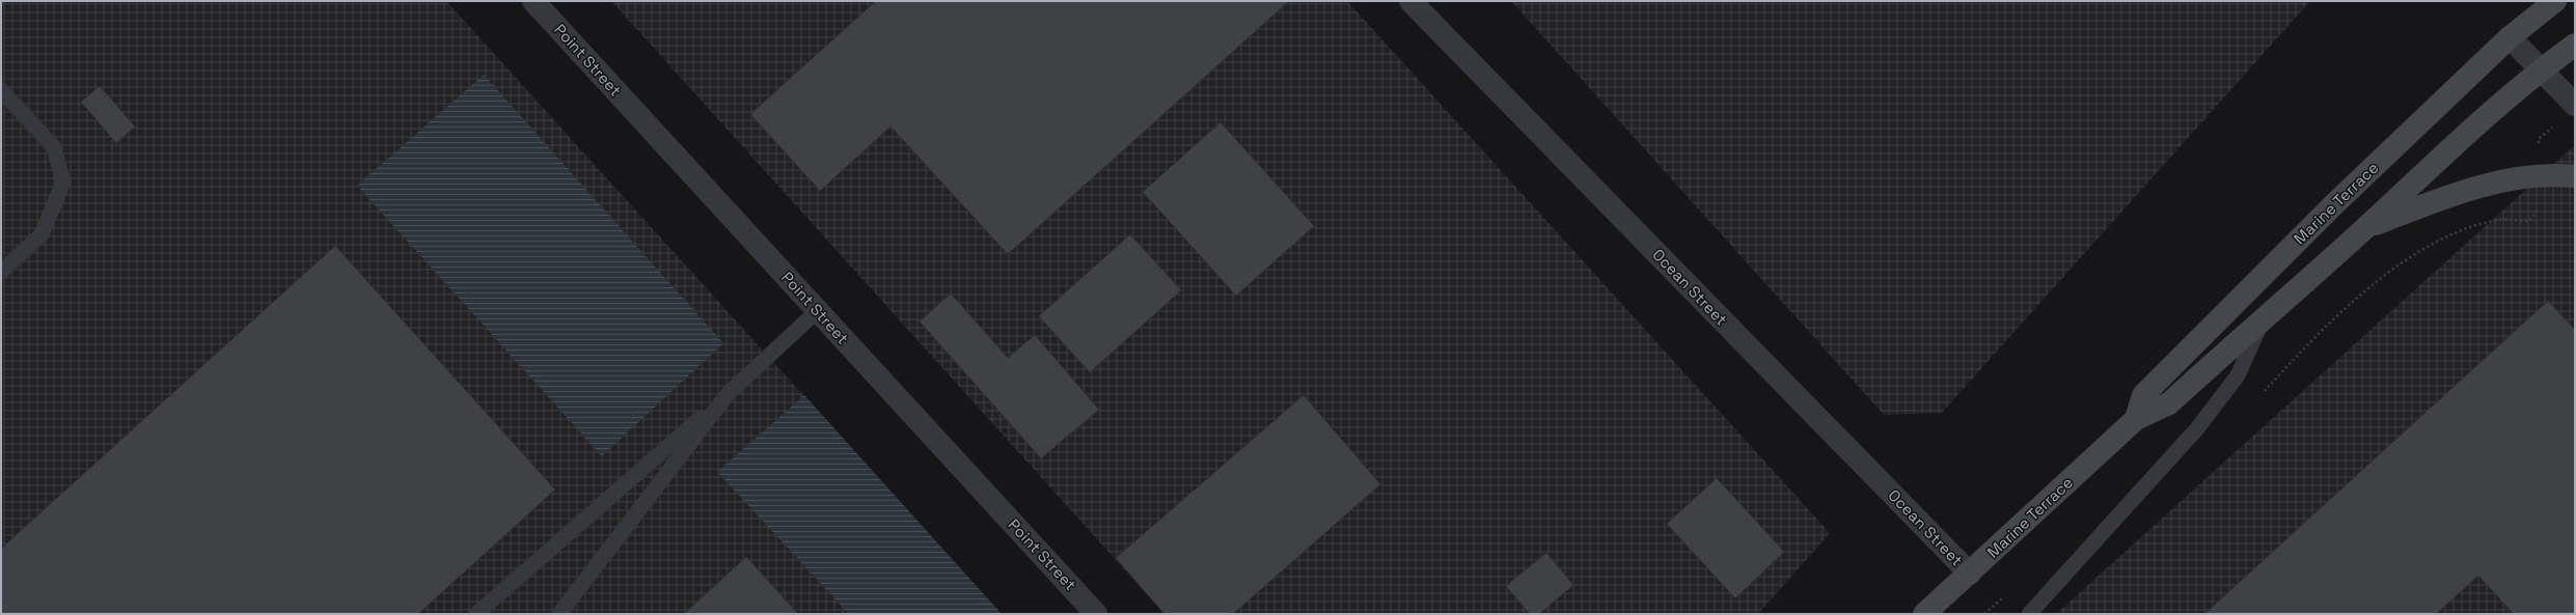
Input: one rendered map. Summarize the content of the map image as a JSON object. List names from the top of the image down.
{
  "streets": {
    "main road": ["Marine Terrace"],
    "street": ["Point Street", "Ocean Street"]
  },
  "crossings": [
    ["Marine Terrace", "Ocean Street"]
  ]
}
